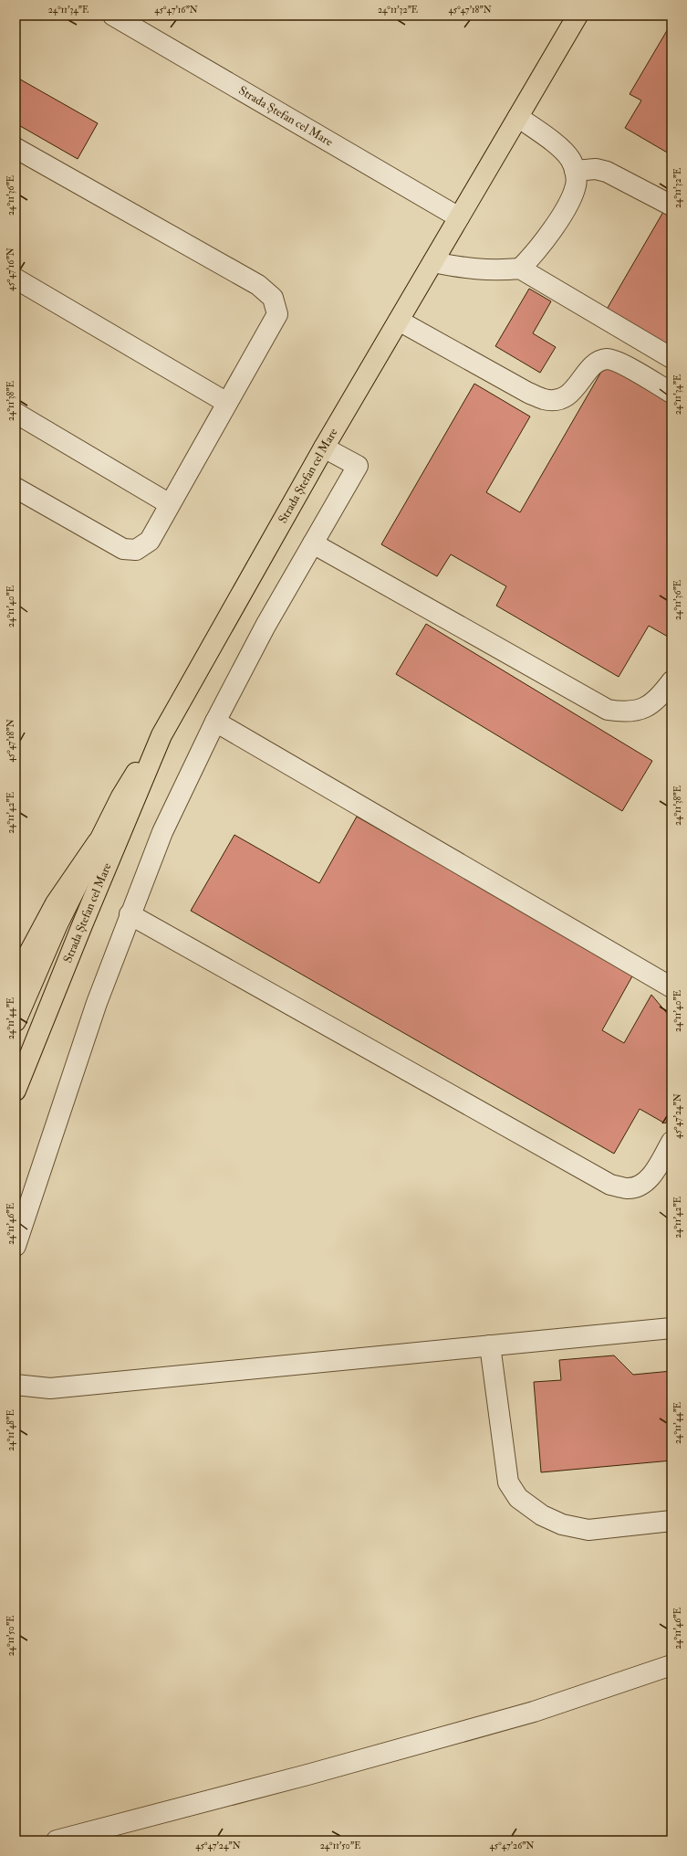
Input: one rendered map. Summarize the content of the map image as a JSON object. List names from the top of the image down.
{
  "streets": {
    "main road": ["Strada Ștefan cel Mare"]
  },
  "coordinates": [
    "24°11'34\"E",
    "45°47'16\"N",
    "24°11'32\"E",
    "45°47'18\"N",
    "24°11'36\"E",
    "24°11'38\"E",
    "24°11'40\"E",
    "24°11'42\"E",
    "24°11'44\"E",
    "45°47'24\"N",
    "24°11'46\"E",
    "24°11'48\"E",
    "24°11'50\"E",
    "45°47'26\"N"
  ]
}
